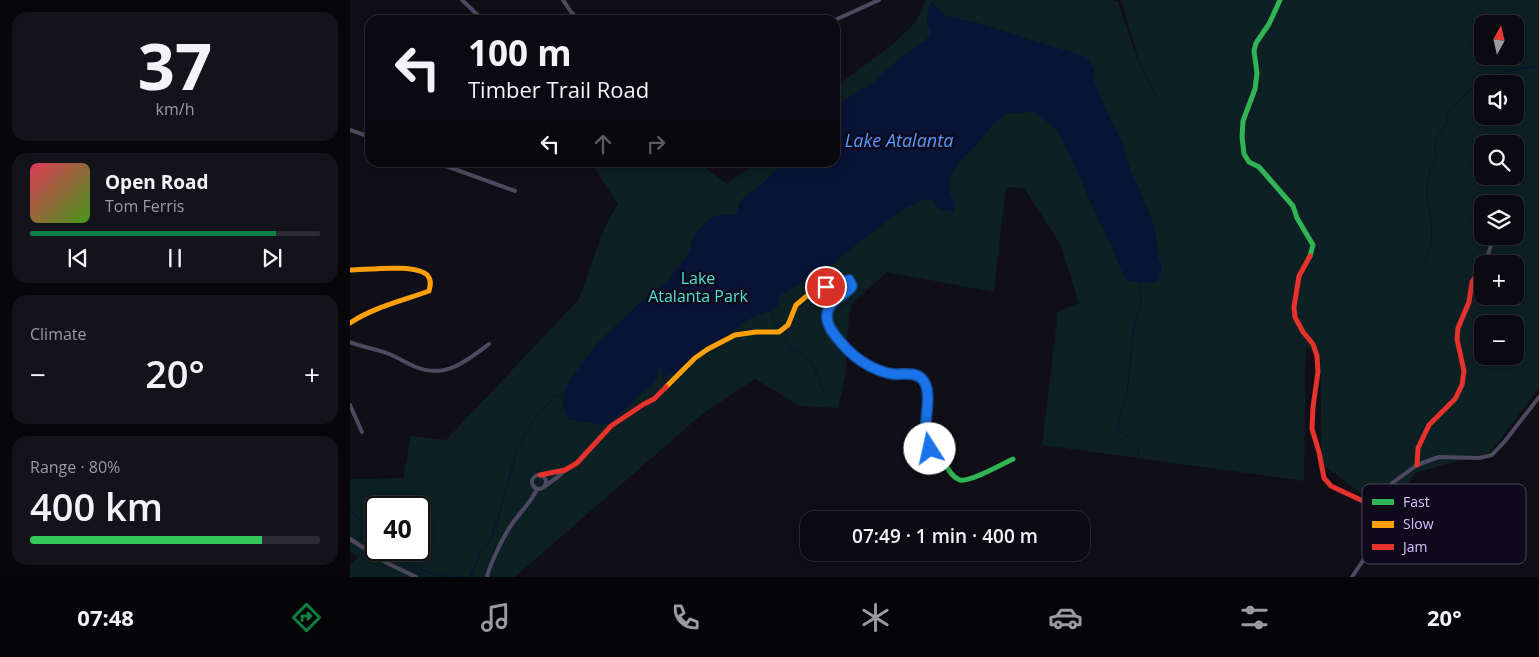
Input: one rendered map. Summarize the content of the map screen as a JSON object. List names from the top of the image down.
{
  "water": ["Lake Atalanta"],
  "parks": ["Lake Atalanta Park"],
  "legend": ["Fast", "Slow", "Jam"],
  "north": "top",
  "page": {
    "tile": [
      ["37", "km/h"],
      "Climate",
      ["Range · 80%", "400 km"]
    ],
    "map_buttons": ["+", "−"],
    "turn": ["100 m", "Timber Trail Road"],
    "song": ["Open Road", "Tom Ferris"],
    "heat": ["−", "20°", "+"],
    "limit": "40",
    "trip": "07:49 · 1 min · 400 m",
    "tabs": ["07:48", "20°"]
  }
}
